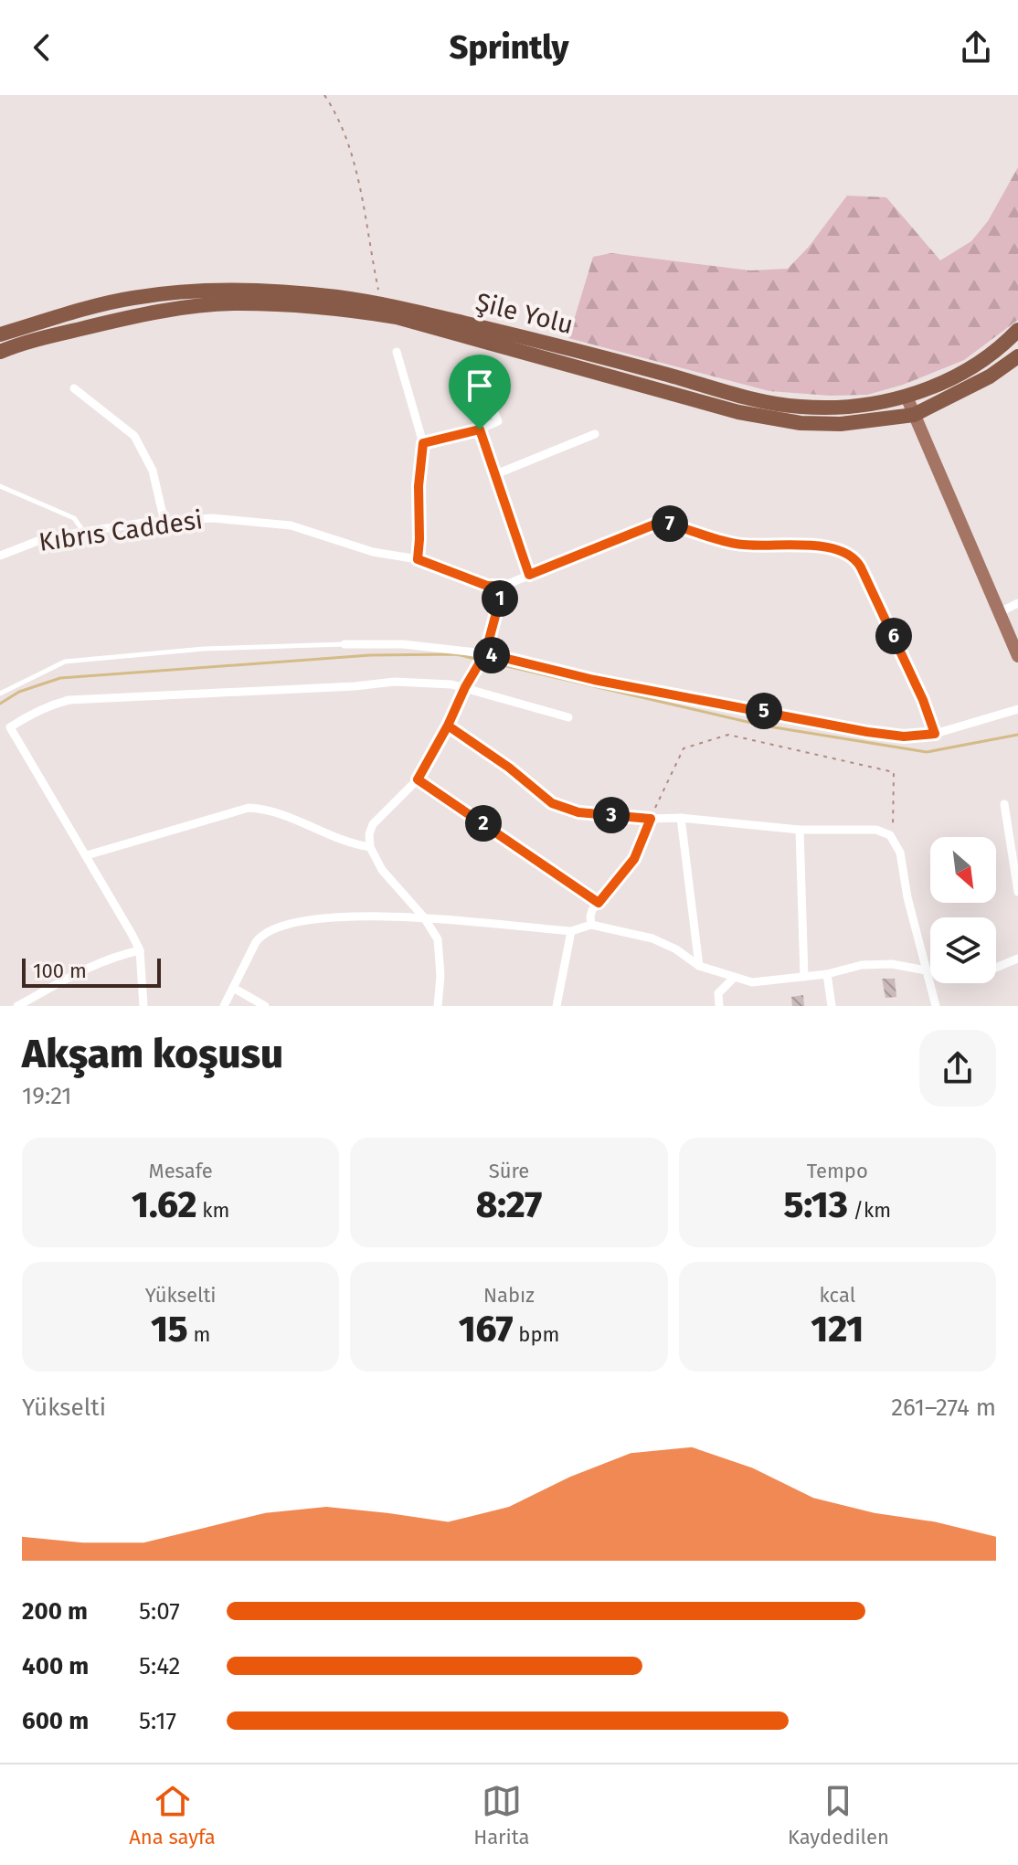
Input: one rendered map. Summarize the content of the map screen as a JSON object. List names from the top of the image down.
{
  "streets": {
    "highway": ["Şile Yolu"],
    "street": ["Kıbrıs Caddesi"]
  },
  "scale_bar": "100 m",
  "north": "bottom right",
  "page": {
    "header": "Sprintly",
    "pins": [
      "7",
      "1",
      "6",
      "4",
      "5",
      "3",
      "2"
    ],
    "scale": "100 m",
    "heading": ["Akşam koşusu", "19:21"],
    "stats": [
      ["Mesafe", "1.62 km"],
      ["Süre", "8:27"],
      ["Tempo", "5:13 /km"],
      ["Yükselti", "15 m"],
      ["Nabız", "167 bpm"],
      ["kcal", "121"]
    ],
    "chart": ["Yükselti", "261–274 m"],
    "list": [
      {
        "name": "200 m",
        "note": "5:07"
      },
      {
        "name": "400 m",
        "note": "5:42"
      },
      {
        "name": "600 m",
        "note": "5:17"
      }
    ],
    "tabs": ["Ana sayfa", "Harita", "Kaydedilen"]
  }
}
